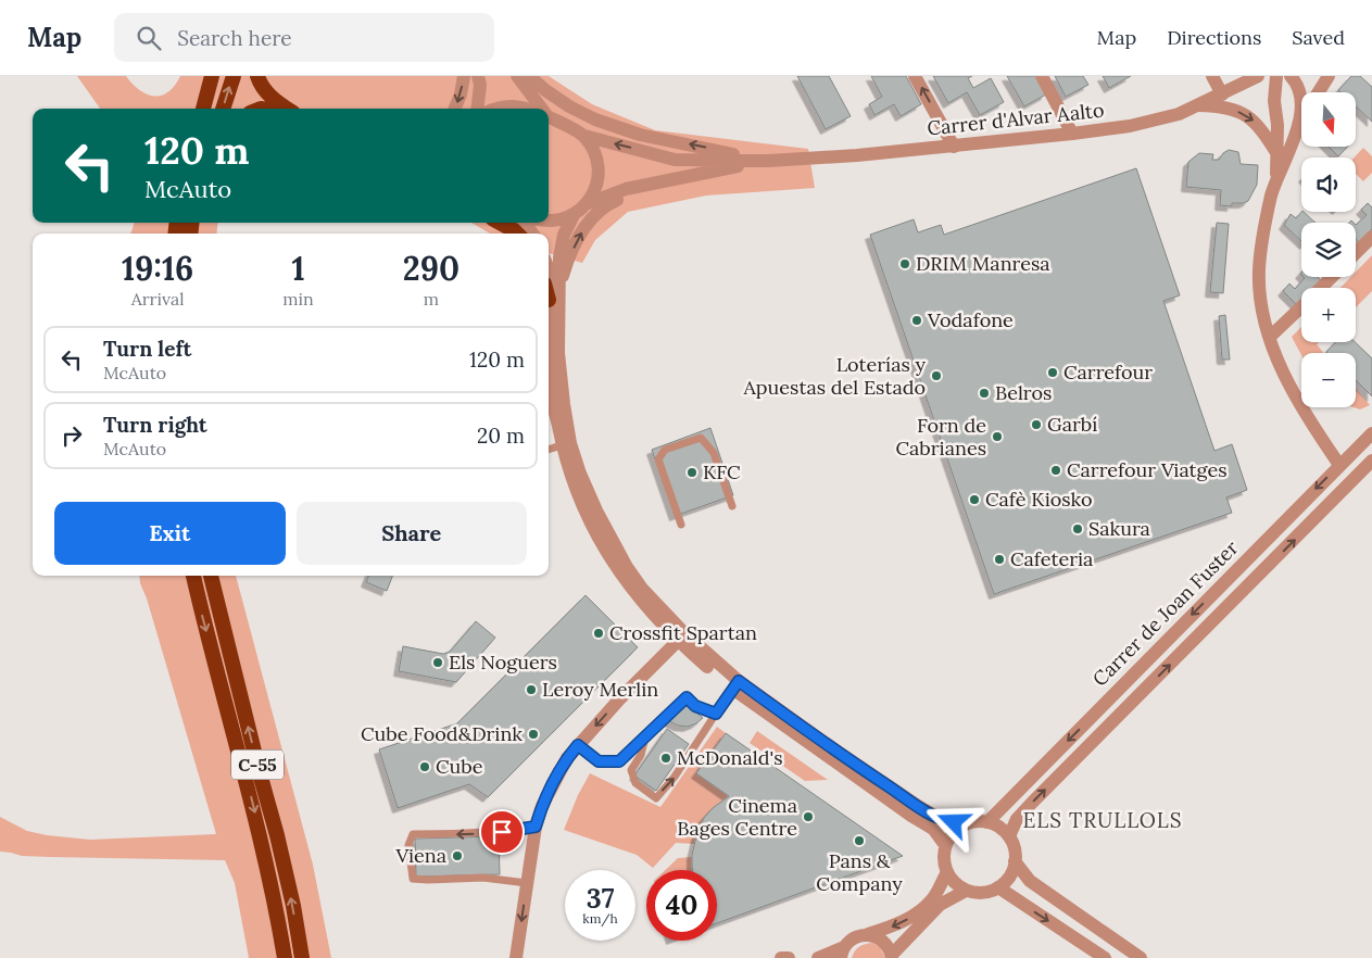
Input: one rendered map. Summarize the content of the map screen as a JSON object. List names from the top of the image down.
{
  "streets": {
    "highway": ["C-55"],
    "street": ["Carrer d'Alvar Aalto", "Carrer de Joan Fuster"]
  },
  "districts": ["ELS TRULLOLS"],
  "places": [
    "DRIM Manresa",
    "Vodafone",
    "Carrefour",
    "Loterías y Apuestas del Estado",
    "Belros",
    "Garbí",
    "Forn de Cabrianes",
    "Carrefour Viatges",
    "KFC",
    "Cafè Kiosko",
    "Sakura",
    "Cafeteria",
    "Crossfit Spartan",
    "Els Noguers",
    "Leroy Merlin",
    "Cube Food&Drink",
    "McDonald's",
    "Cube",
    "Cinema Bages Centre",
    "Pans & Company",
    "Viena"
  ],
  "north": "bottom",
  "page": {
    "header": "Map",
    "search": "Search here",
    "nav": ["Map", "Directions", "Saved"],
    "map_buttons": ["+", "−"],
    "turn": ["120 m", "McAuto"],
    "eta": [
      "19:16",
      "Arrival",
      "1",
      "min",
      "290",
      "m"
    ],
    "list": [
      {
        "name": "Turn left",
        "note": "McAuto",
        "value": "120 m"
      },
      {
        "name": "Turn right",
        "note": "McAuto",
        "value": "20 m"
      }
    ],
    "buttons": ["Exit", "Share"],
    "speed": "37 km/h",
    "limit": "40"
  }
}
